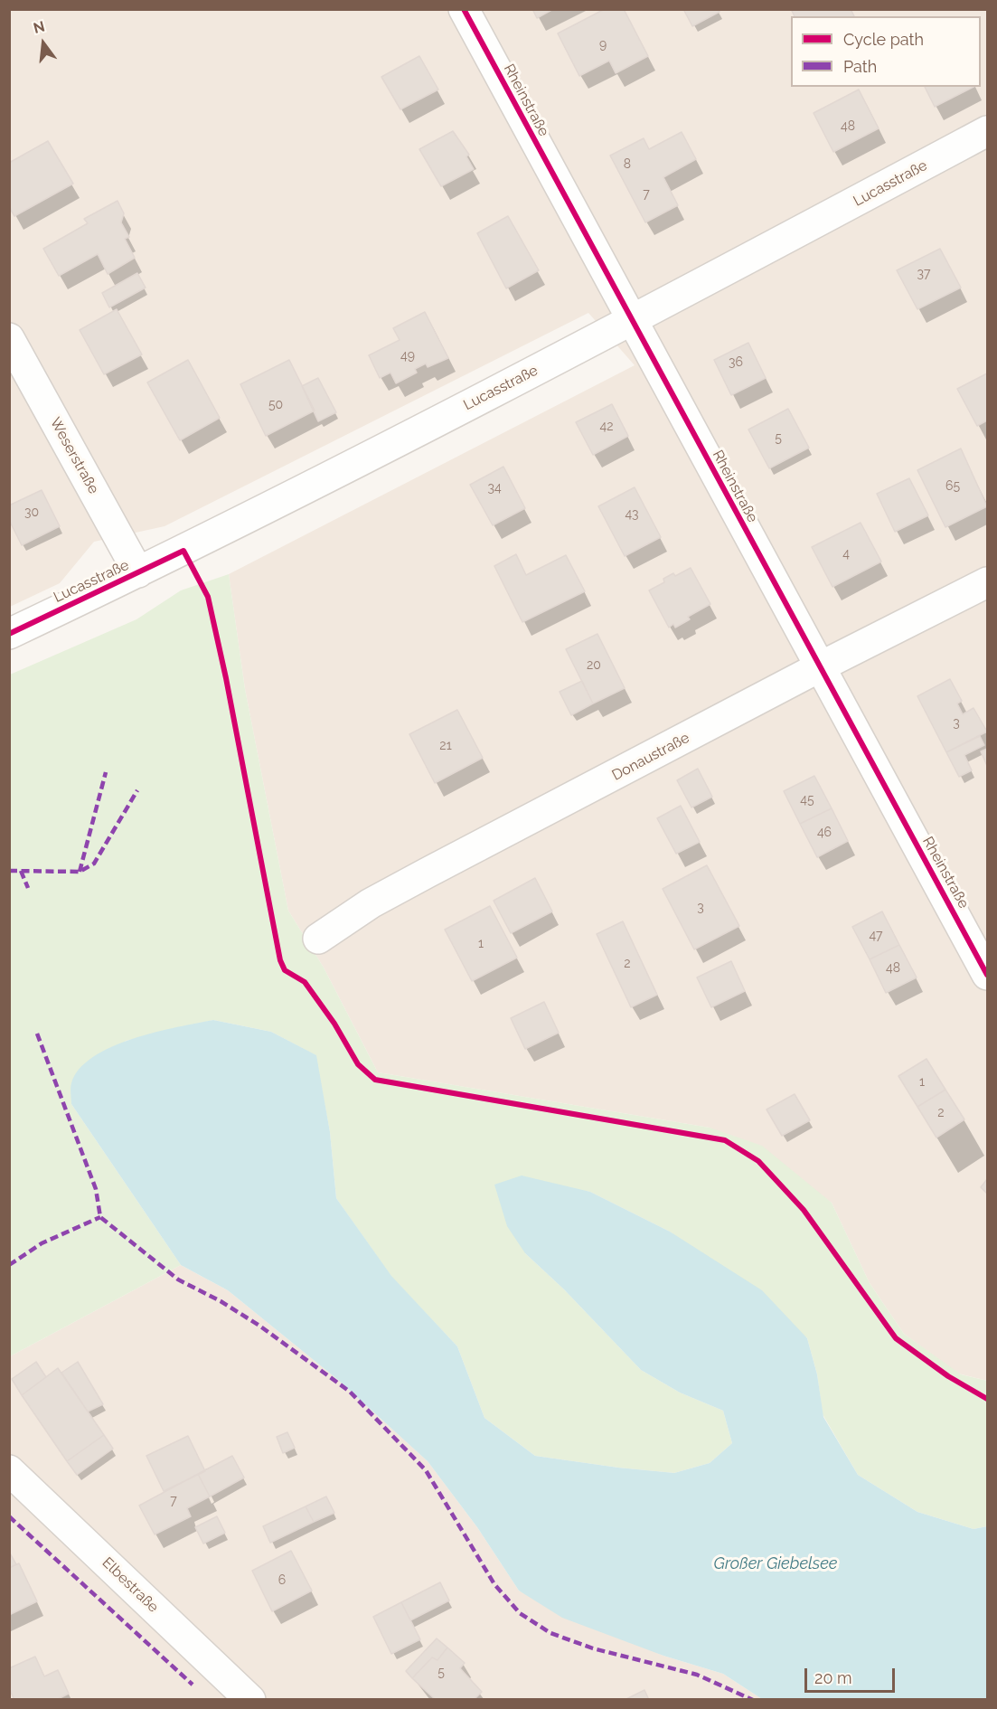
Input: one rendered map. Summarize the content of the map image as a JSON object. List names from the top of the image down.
{
  "streets": {
    "street": [
      "Rheinstraße",
      "Lucasstraße",
      "Weserstraße",
      "Donaustraße",
      "Elbestraße"
    ]
  },
  "crossings": [
    ["Rheinstraße", "Lucasstraße"],
    ["Rheinstraße", "Donaustraße"],
    ["Lucasstraße", "Weserstraße"]
  ],
  "water": ["Großer Giebelsee"],
  "house_numbers": [
    "9",
    "48",
    "8",
    "7",
    "37",
    "49",
    "36",
    "50",
    "42",
    "5",
    "65",
    "34",
    "30",
    "43",
    "4",
    "20",
    "3",
    "21",
    "45",
    "46",
    "3",
    "47",
    "1",
    "2",
    "48",
    "1",
    "2",
    "7",
    "6",
    "5"
  ],
  "legend": ["Cycle path", "Path"],
  "scale_bar": "20 m",
  "north": "top"
}
